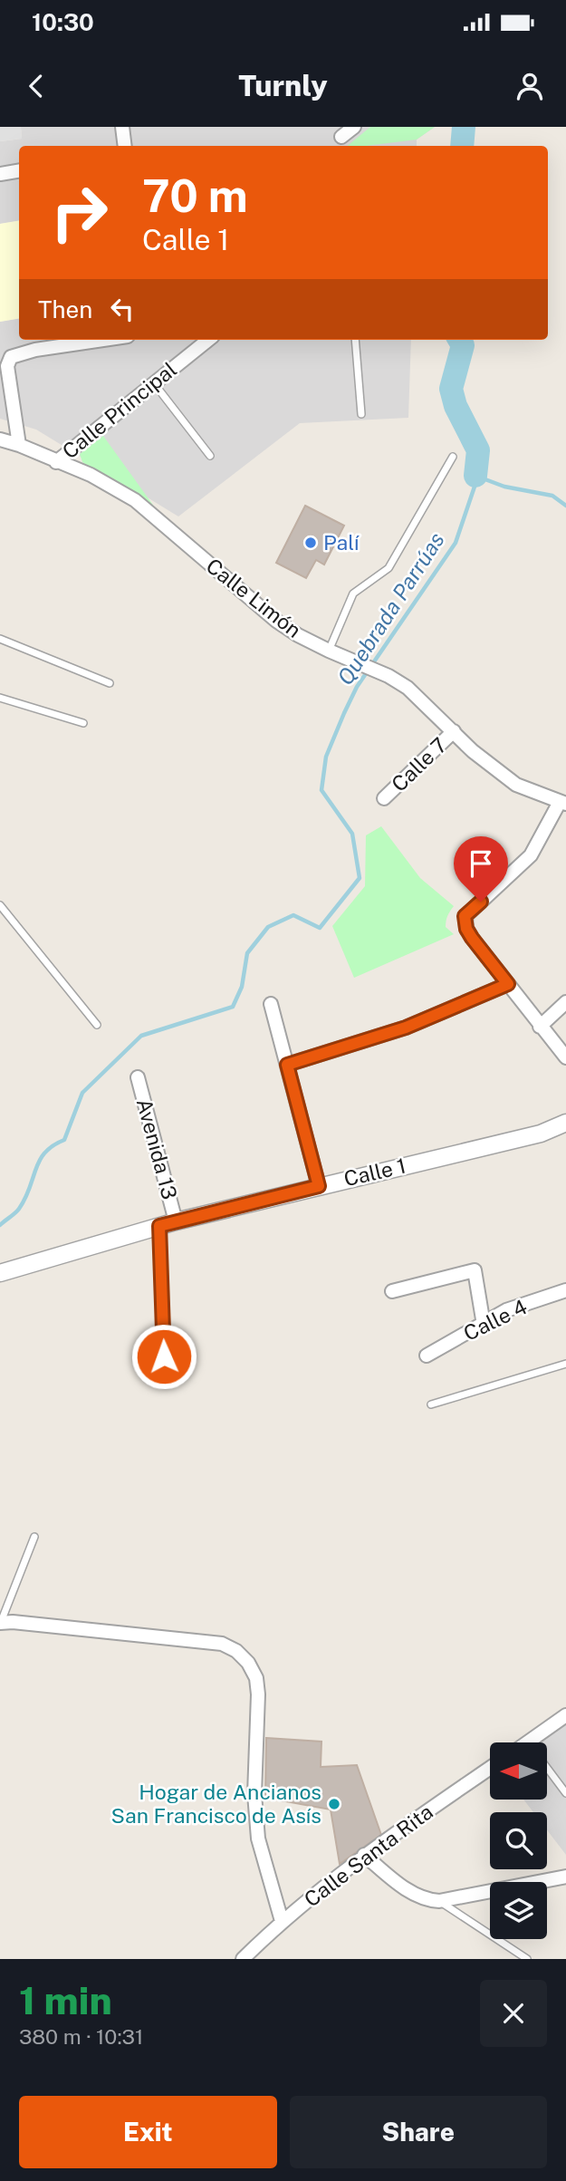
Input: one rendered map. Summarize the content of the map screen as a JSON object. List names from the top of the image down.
{
  "streets": {
    "street": [
      "Calle Principal",
      "Calle Limón",
      "Calle 7",
      "Avenida 13",
      "Calle 1",
      "Calle 4",
      "Calle Santa Rita"
    ]
  },
  "crossings": [
    ["Calle Principal", "Calle Limón"],
    ["Calle Limón", "Calle 7"],
    ["Avenida 13", "Calle 1"]
  ],
  "water": ["Quebrada Parrúas"],
  "places": ["Palí", "Hogar de Ancianos San Francisco de Asís"],
  "north": "left",
  "page": {
    "status": "10:30",
    "header": "Turnly",
    "turn": ["70 m", "Calle 1"],
    "then": "Then",
    "heading": ["1 min", "380 m · 10:31"],
    "buttons": ["Exit", "Share"]
  }
}
